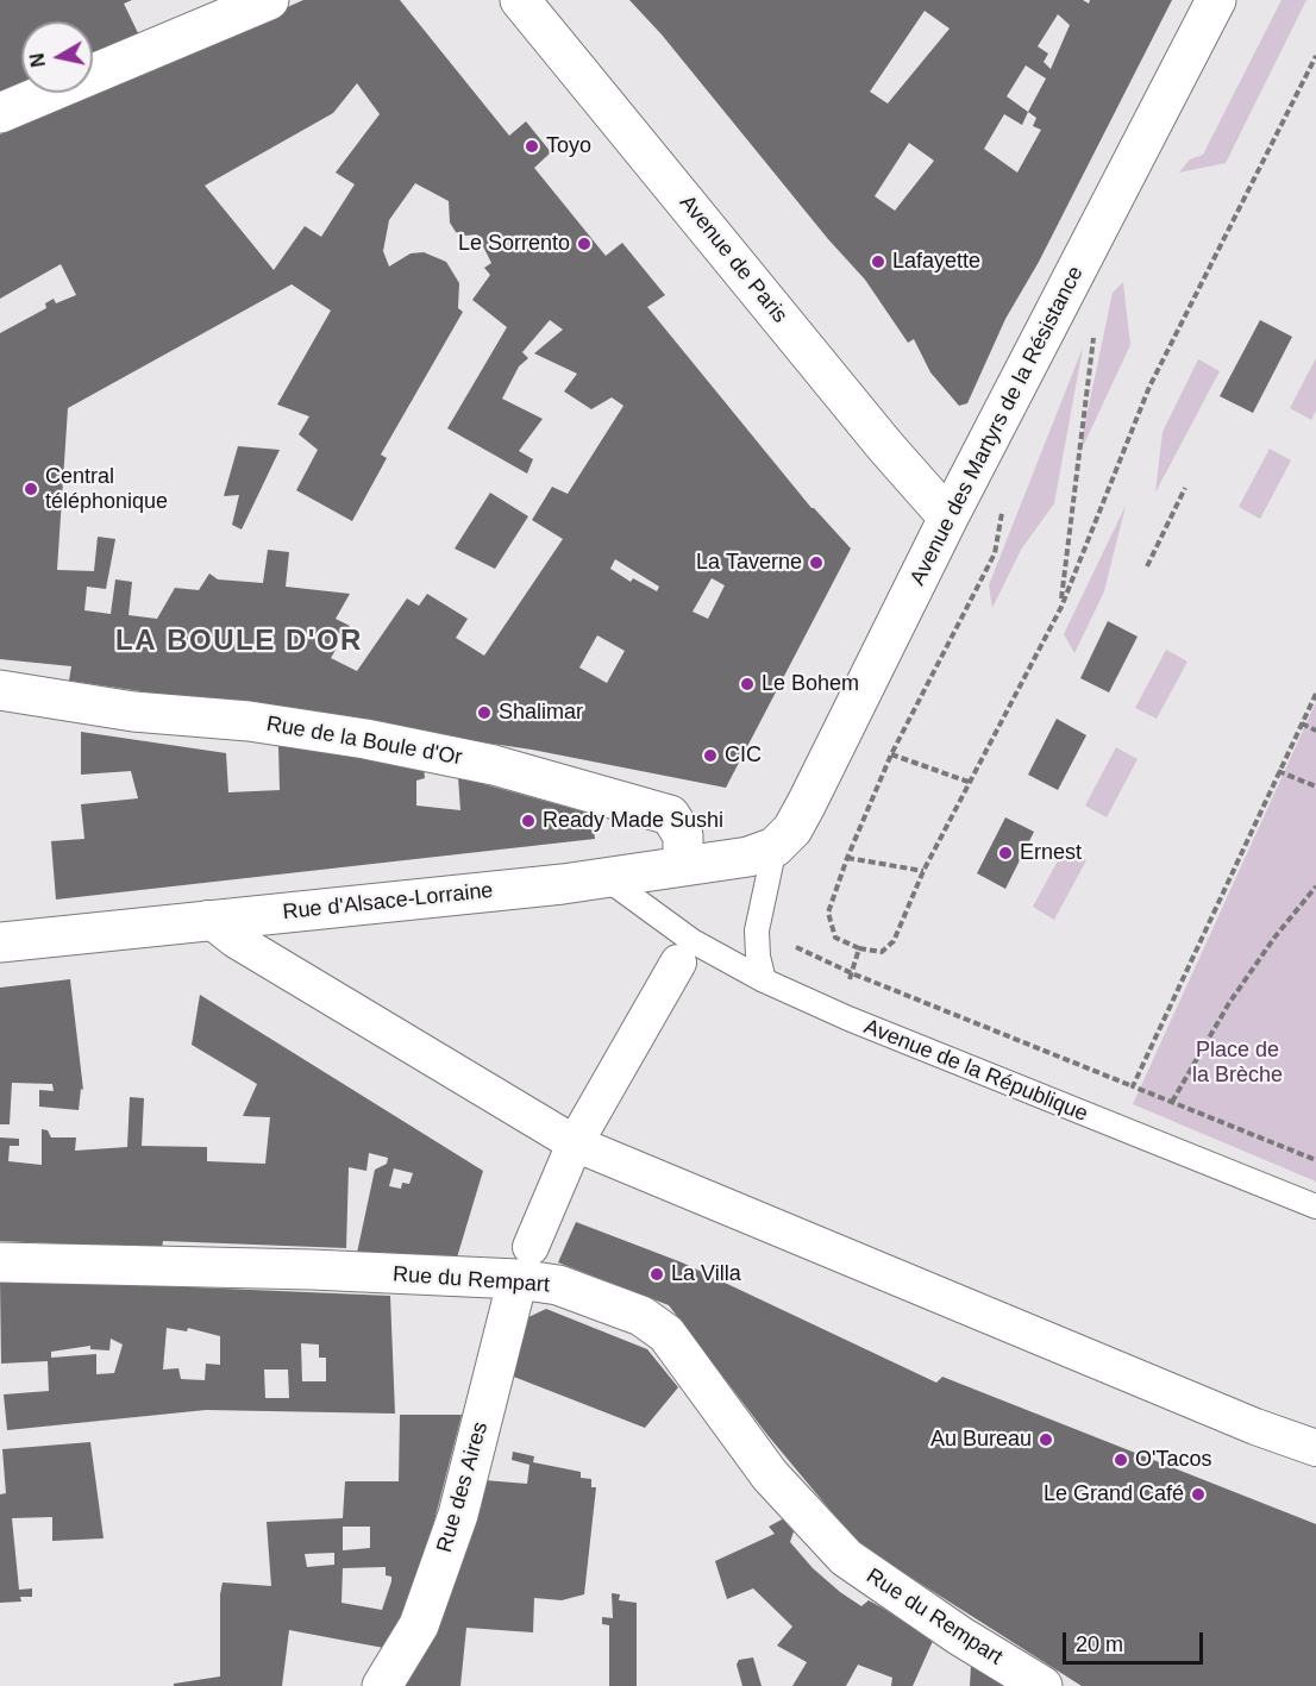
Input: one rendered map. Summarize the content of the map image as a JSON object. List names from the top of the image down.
{
  "streets": {
    "street": [
      "Avenue de Paris",
      "Avenue des Martyrs de la Résistance",
      "Rue de la Boule d'Or",
      "Rue d'Alsace-Lorraine",
      "Rue du Rempart",
      "Rue des Aires"
    ],
    "lane": ["Avenue de la République"]
  },
  "crossings": [
    ["Avenue de Paris", "Avenue des Martyrs de la Résistance"],
    ["Avenue des Martyrs de la Résistance", "Rue d'Alsace-Lorraine"],
    ["Rue de la Boule d'Or", "Rue d'Alsace-Lorraine"],
    ["Rue d'Alsace-Lorraine", "Avenue de la République"],
    ["Rue du Rempart", "Rue des Aires"]
  ],
  "districts": ["LA BOULE D'OR"],
  "parks": ["Place de la Brèche"],
  "places": [
    "Toyo",
    "Le Sorrento",
    "Lafayette",
    "Central téléphonique",
    "La Taverne",
    "Le Bohem",
    "Shalimar",
    "CIC",
    "Ready Made Sushi",
    "Ernest",
    "La Villa",
    "Au Bureau",
    "O'Tacos",
    "Le Grand Café"
  ],
  "scale_bar": "20 m",
  "north": "left"
}
